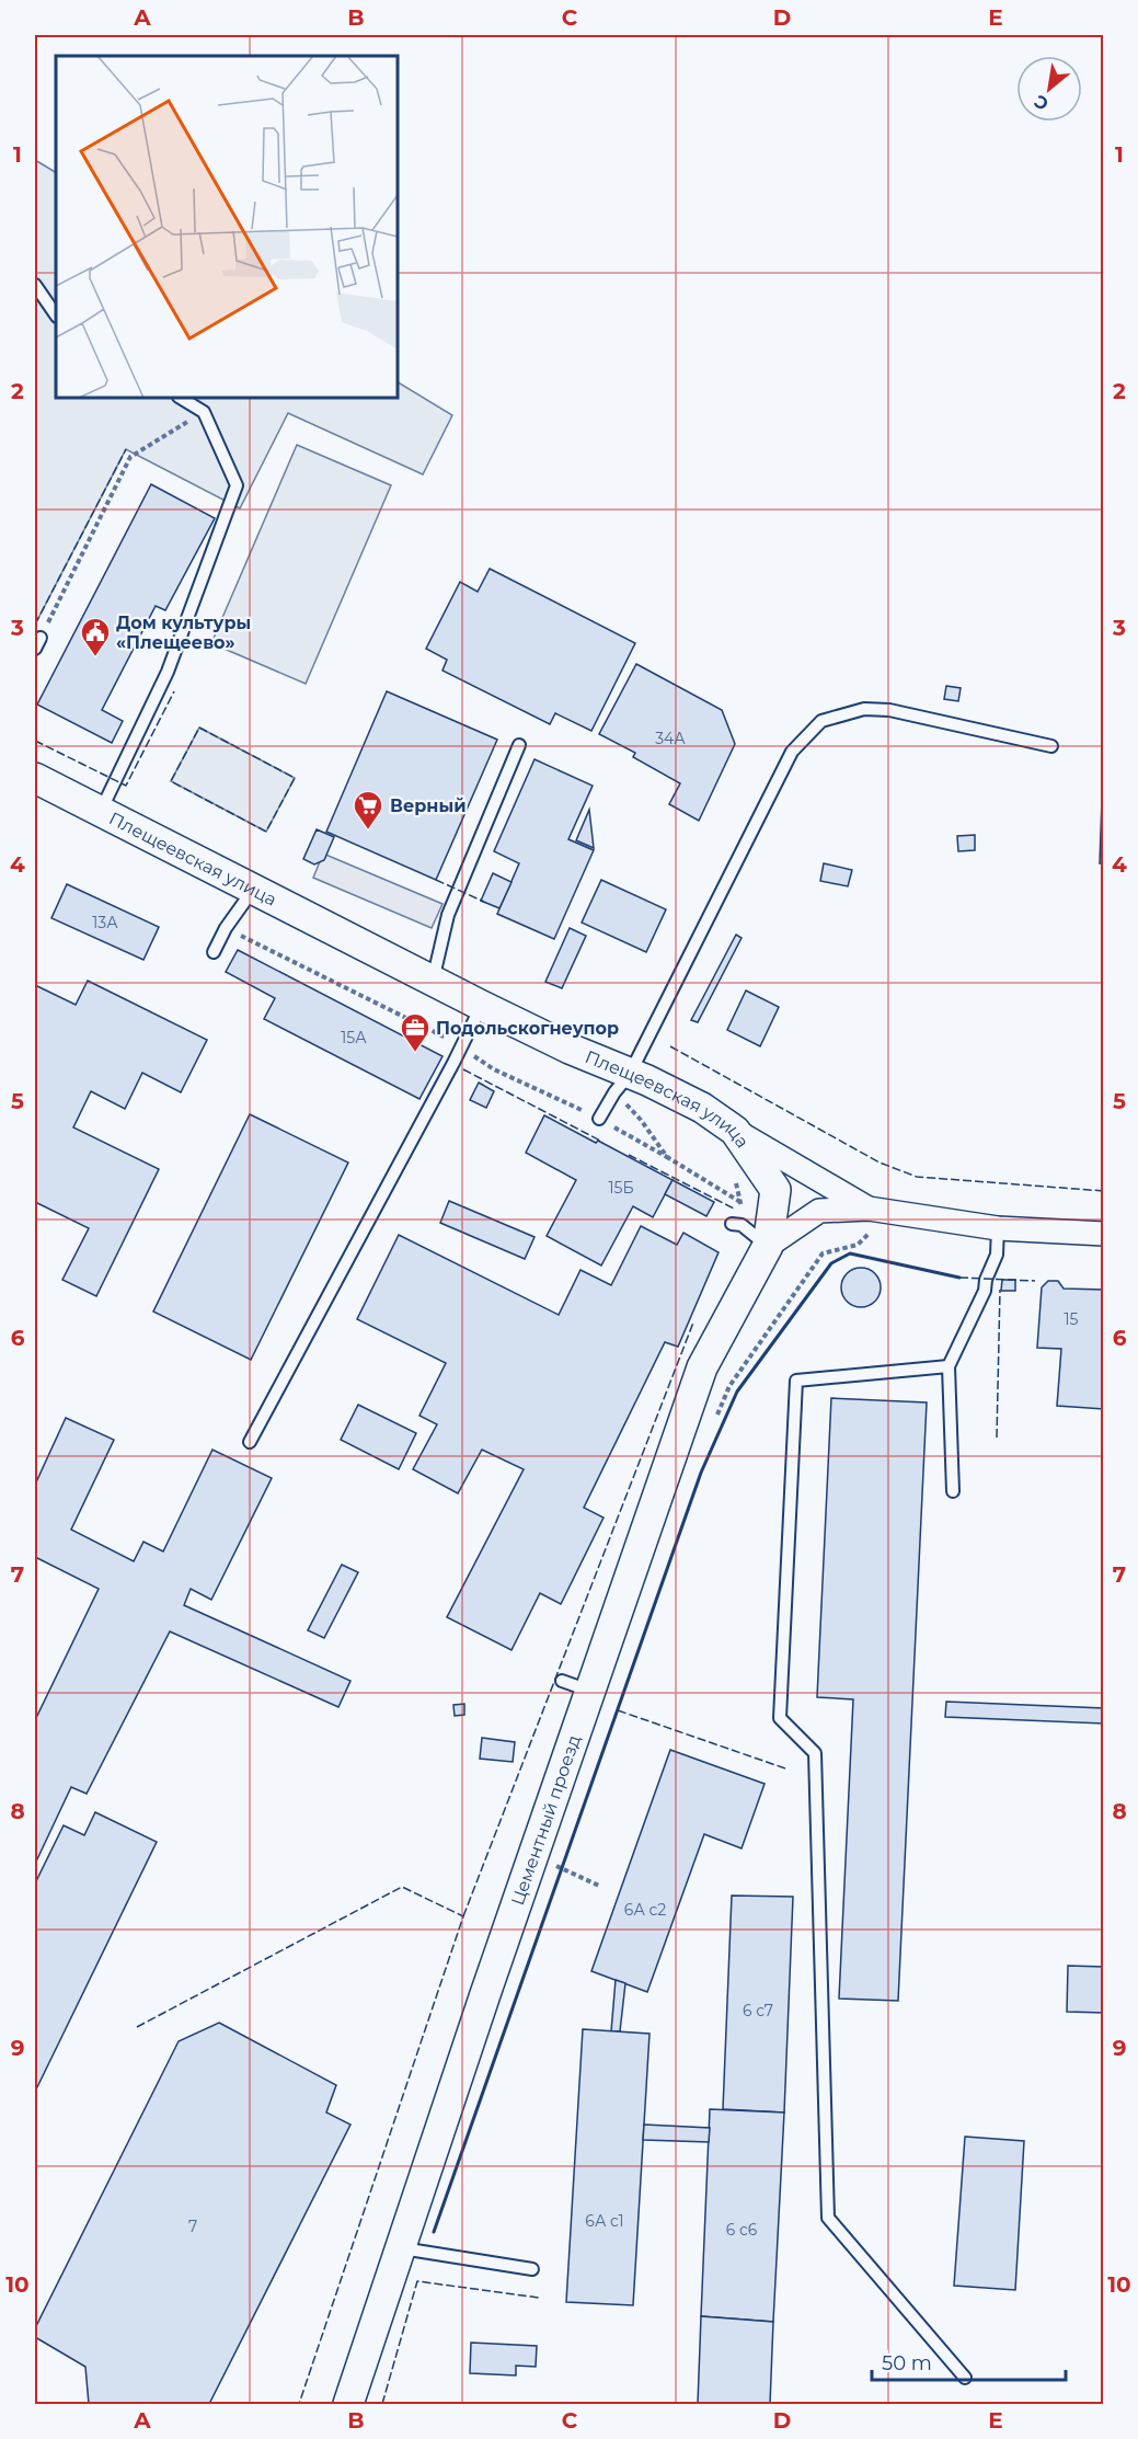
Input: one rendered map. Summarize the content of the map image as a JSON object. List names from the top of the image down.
{
  "streets": {
    "street": ["Плещеевская улица", "Цементный проезд"]
  },
  "crossings": [
    ["Плещеевская улица", "Цементный проезд"]
  ],
  "places": {
    "public building": ["Дом культуры «Плещеево»"],
    "supermarket": ["Верный"],
    "office": ["Подольскогнеупор"]
  },
  "house_numbers": [
    "34А",
    "13А",
    "15А",
    "15Б",
    "15",
    "6А с2",
    "6 с7",
    "6А с1",
    "7",
    "6 с6"
  ],
  "scale_bar": "50 m",
  "north": "bottom left",
  "grid": {
    "columns": [
      "A",
      "B",
      "C",
      "D",
      "E"
    ],
    "rows": [
      "1",
      "2",
      "3",
      "4",
      "5",
      "6",
      "7",
      "8",
      "9",
      "10"
    ]
  }
}
